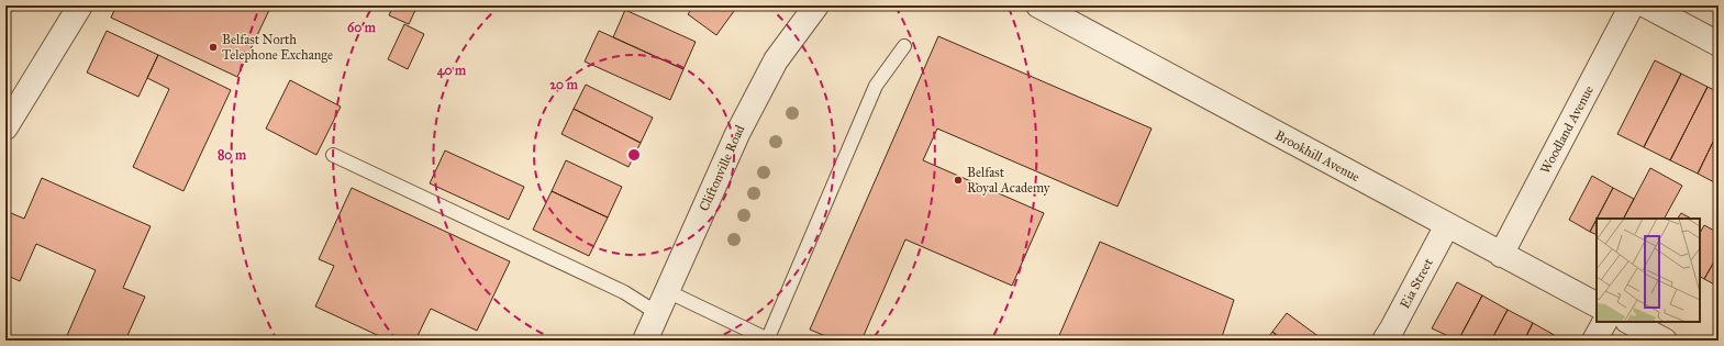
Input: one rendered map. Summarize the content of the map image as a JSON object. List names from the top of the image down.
{
  "streets": {
    "street": [
      "Woodland Avenue",
      "Brookhill Avenue",
      "Cliftonville Road",
      "Eia Street"
    ]
  },
  "crossings": [
    ["Woodland Avenue", "Brookhill Avenue"],
    ["Brookhill Avenue", "Eia Street"]
  ],
  "places": ["Belfast North Telephone Exchange", "Belfast Royal Academy"],
  "rings": [
    "60 m",
    "40 m",
    "20 m",
    "80 m"
  ]
}
